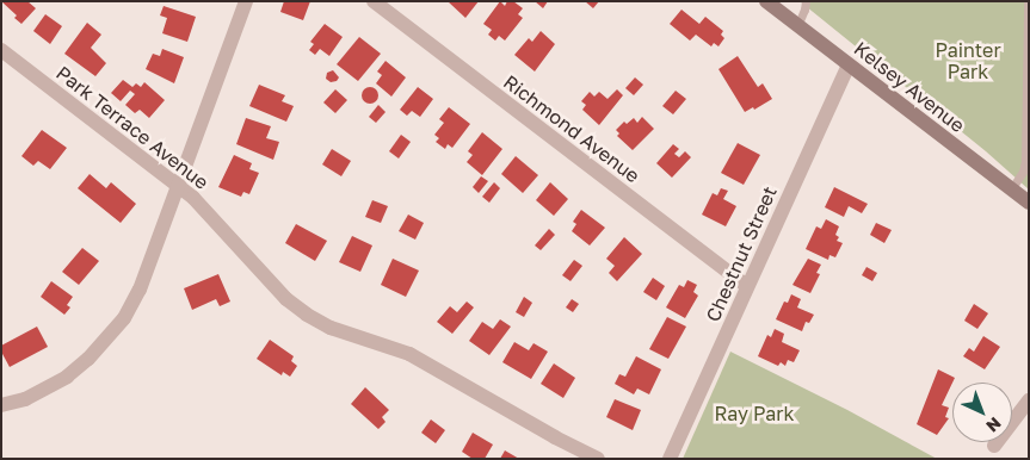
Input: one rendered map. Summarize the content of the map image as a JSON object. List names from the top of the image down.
{
  "streets": {
    "street": [
      "Kelsey Avenue",
      "Park Terrace Avenue",
      "Richmond Avenue",
      "Chestnut Street"
    ]
  },
  "crossings": [
    ["Kelsey Avenue", "Chestnut Street"],
    ["Richmond Avenue", "Chestnut Street"]
  ],
  "parks": ["Painter Park", "Ray Park"],
  "north": "bottom right"
}
